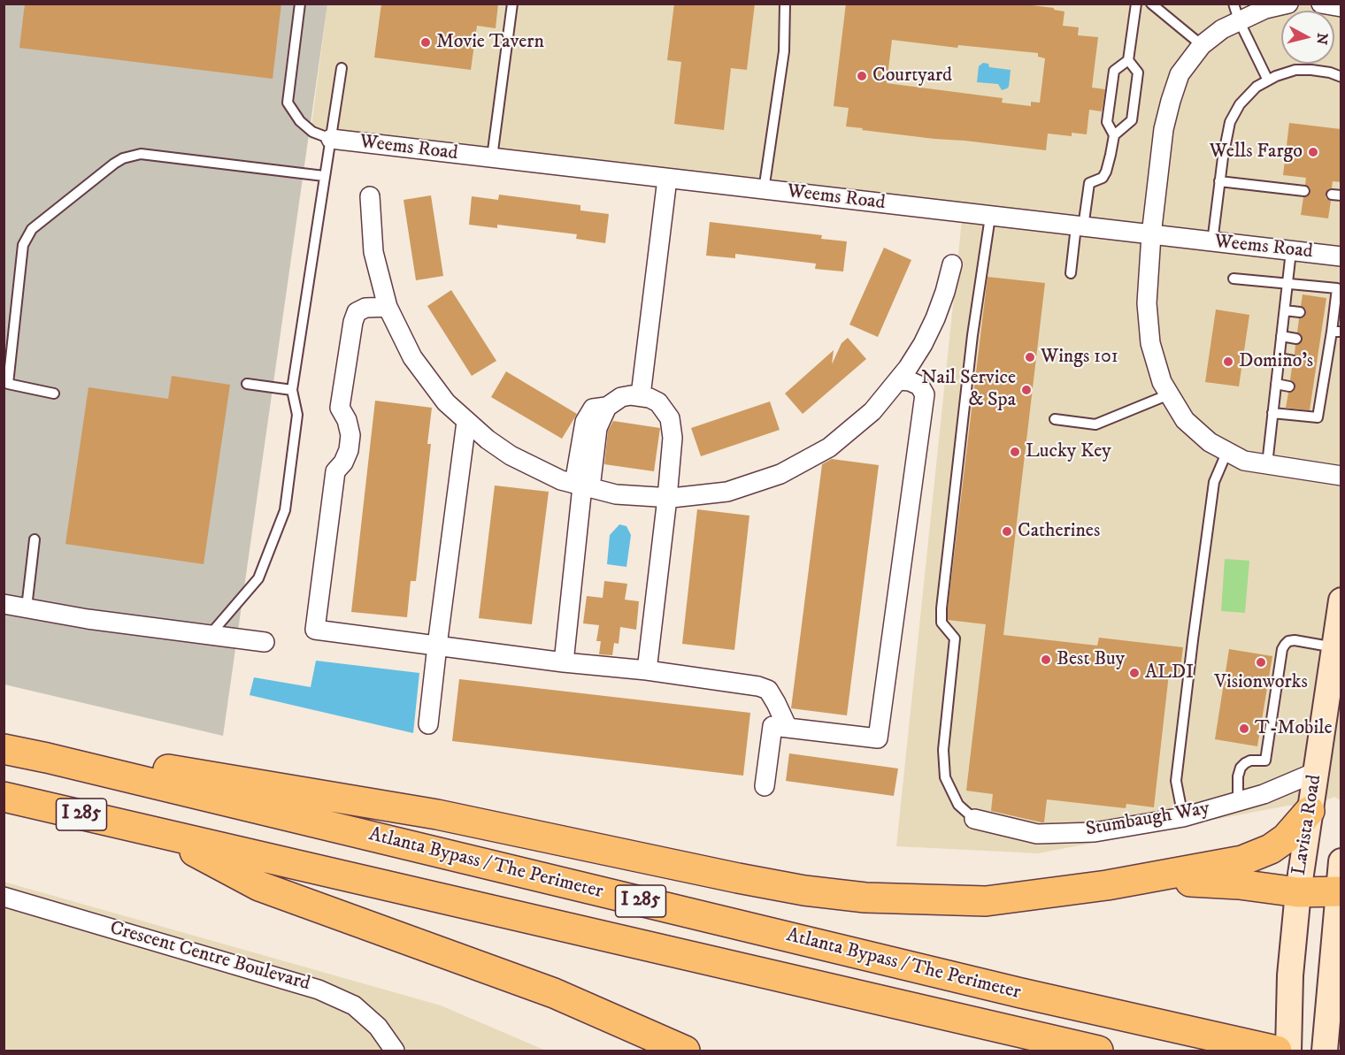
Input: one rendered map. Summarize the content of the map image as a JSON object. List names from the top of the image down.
{
  "streets": {
    "highway": ["I 285", "Atlanta Bypass / The Perimeter"],
    "main road": ["Lavista Road"],
    "street": ["Weems Road", "Stumbaugh Way", "Crescent Centre Boulevard"]
  },
  "crossings": [
    ["Stumbaugh Way", "Lavista Road"]
  ],
  "places": [
    "Movie Tavern",
    "Courtyard",
    "Wells Fargo",
    "Wings 101",
    "Domino's",
    "Nail Service & Spa",
    "Lucky Key",
    "Catherines",
    "Best Buy",
    "Visionworks",
    "ALDI",
    "T-Mobile"
  ],
  "north": "right"
}
